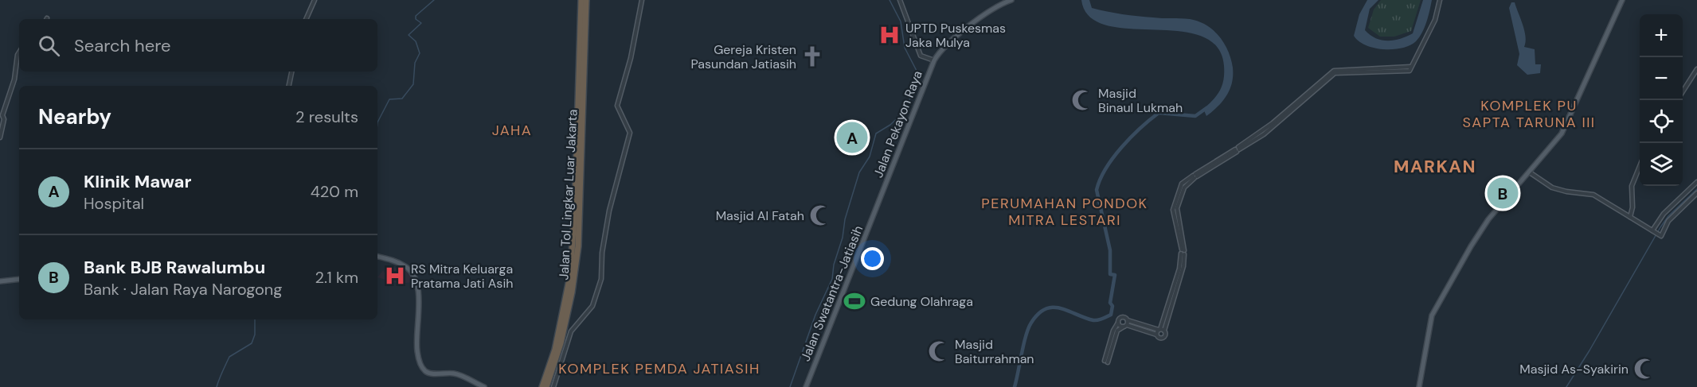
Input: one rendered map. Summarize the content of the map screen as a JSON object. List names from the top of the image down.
{
  "streets": {
    "highway": ["Jalan Tol Lingkar Luar Jakarta"],
    "main road": ["Jalan Pekayon Raya", "Jalan Swatantra-Jatiasih"]
  },
  "crossings": [
    ["Jalan Pekayon Raya", "Jalan Swatantra-Jatiasih"]
  ],
  "districts": [
    "KOMPLEK PU SAPTA TARUNA III",
    "JAHA",
    "MARKAN",
    "PERUMAHAN PONDOK MITRA LESTARI",
    "KOMPLEK PEMDA JATIASIH"
  ],
  "places": {
    "hospital": ["UPTD Puskesmas Jaka Mulya", "RS Mitra Keluarga Pratama Jati Asih"],
    "church": ["Gereja Kristen Pasundan Jatiasih"],
    "mosque": [
      "Masjid Binaul Lukmah",
      "Masjid Al Fatah",
      "Masjid Baiturrahman",
      "Masjid As-Syakirin"
    ],
    "sports": ["Gedung Olahraga"]
  },
  "page": {
    "map_buttons": ["+", "−"],
    "search": "Search here",
    "heading": ["Nearby", "2 results"],
    "pins": ["A", "B"],
    "list": [
      {
        "mark": "A",
        "name": "Klinik Mawar",
        "note": "Hospital",
        "value": "420 m"
      },
      {
        "mark": "B",
        "name": "Bank BJB Rawalumbu",
        "note": "Bank · Jalan Raya Narogong",
        "value": "2.1 km"
      }
    ]
  }
}
